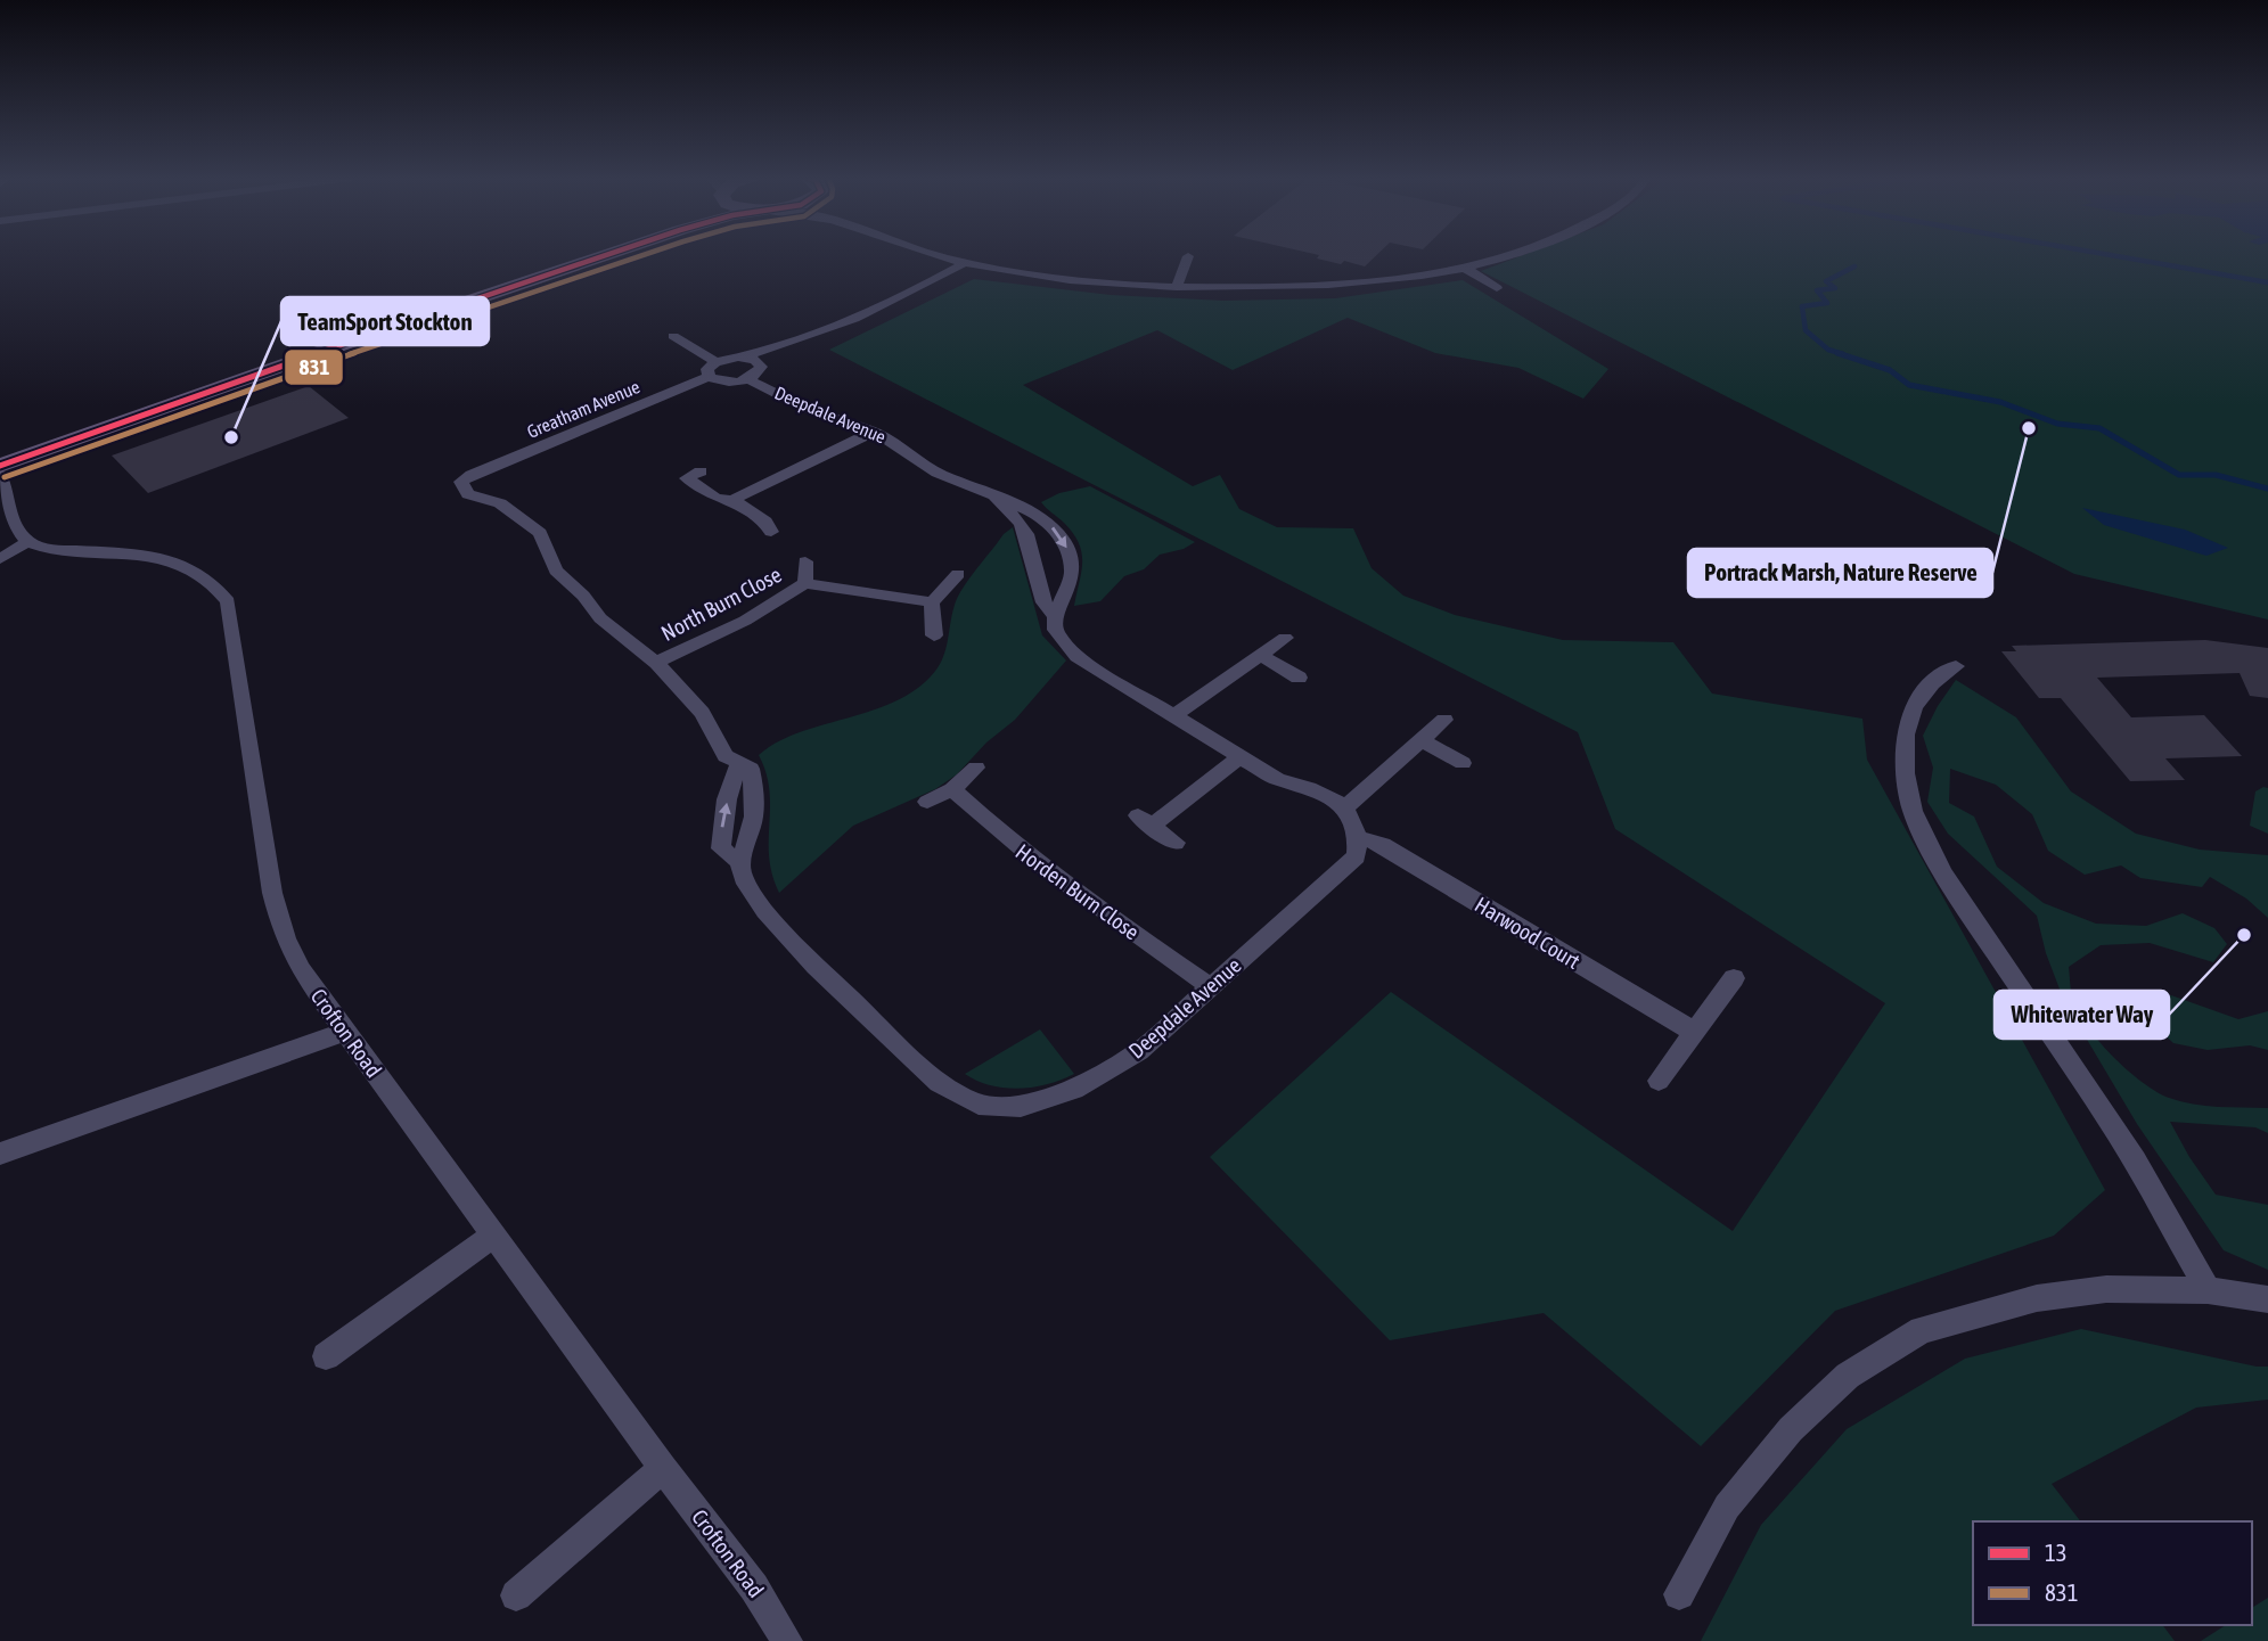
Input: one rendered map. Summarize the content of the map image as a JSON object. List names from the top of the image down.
{
  "streets": {
    "street": [
      "Greatham Avenue",
      "Deepdale Avenue",
      "North Burn Close",
      "Horden Burn Close",
      "Harwood Court",
      "Crofton Road"
    ]
  },
  "crossings": [
    ["Greatham Avenue", "North Burn Close"],
    ["Deepdale Avenue", "Horden Burn Close"],
    ["Deepdale Avenue", "Harwood Court"]
  ],
  "places": ["Portrack Marsh, Nature Reserve", "TeamSport Stockton", "Whitewater Way"],
  "lines": ["transit line 13", "transit line 831"],
  "legend": ["13", "831"]
}
